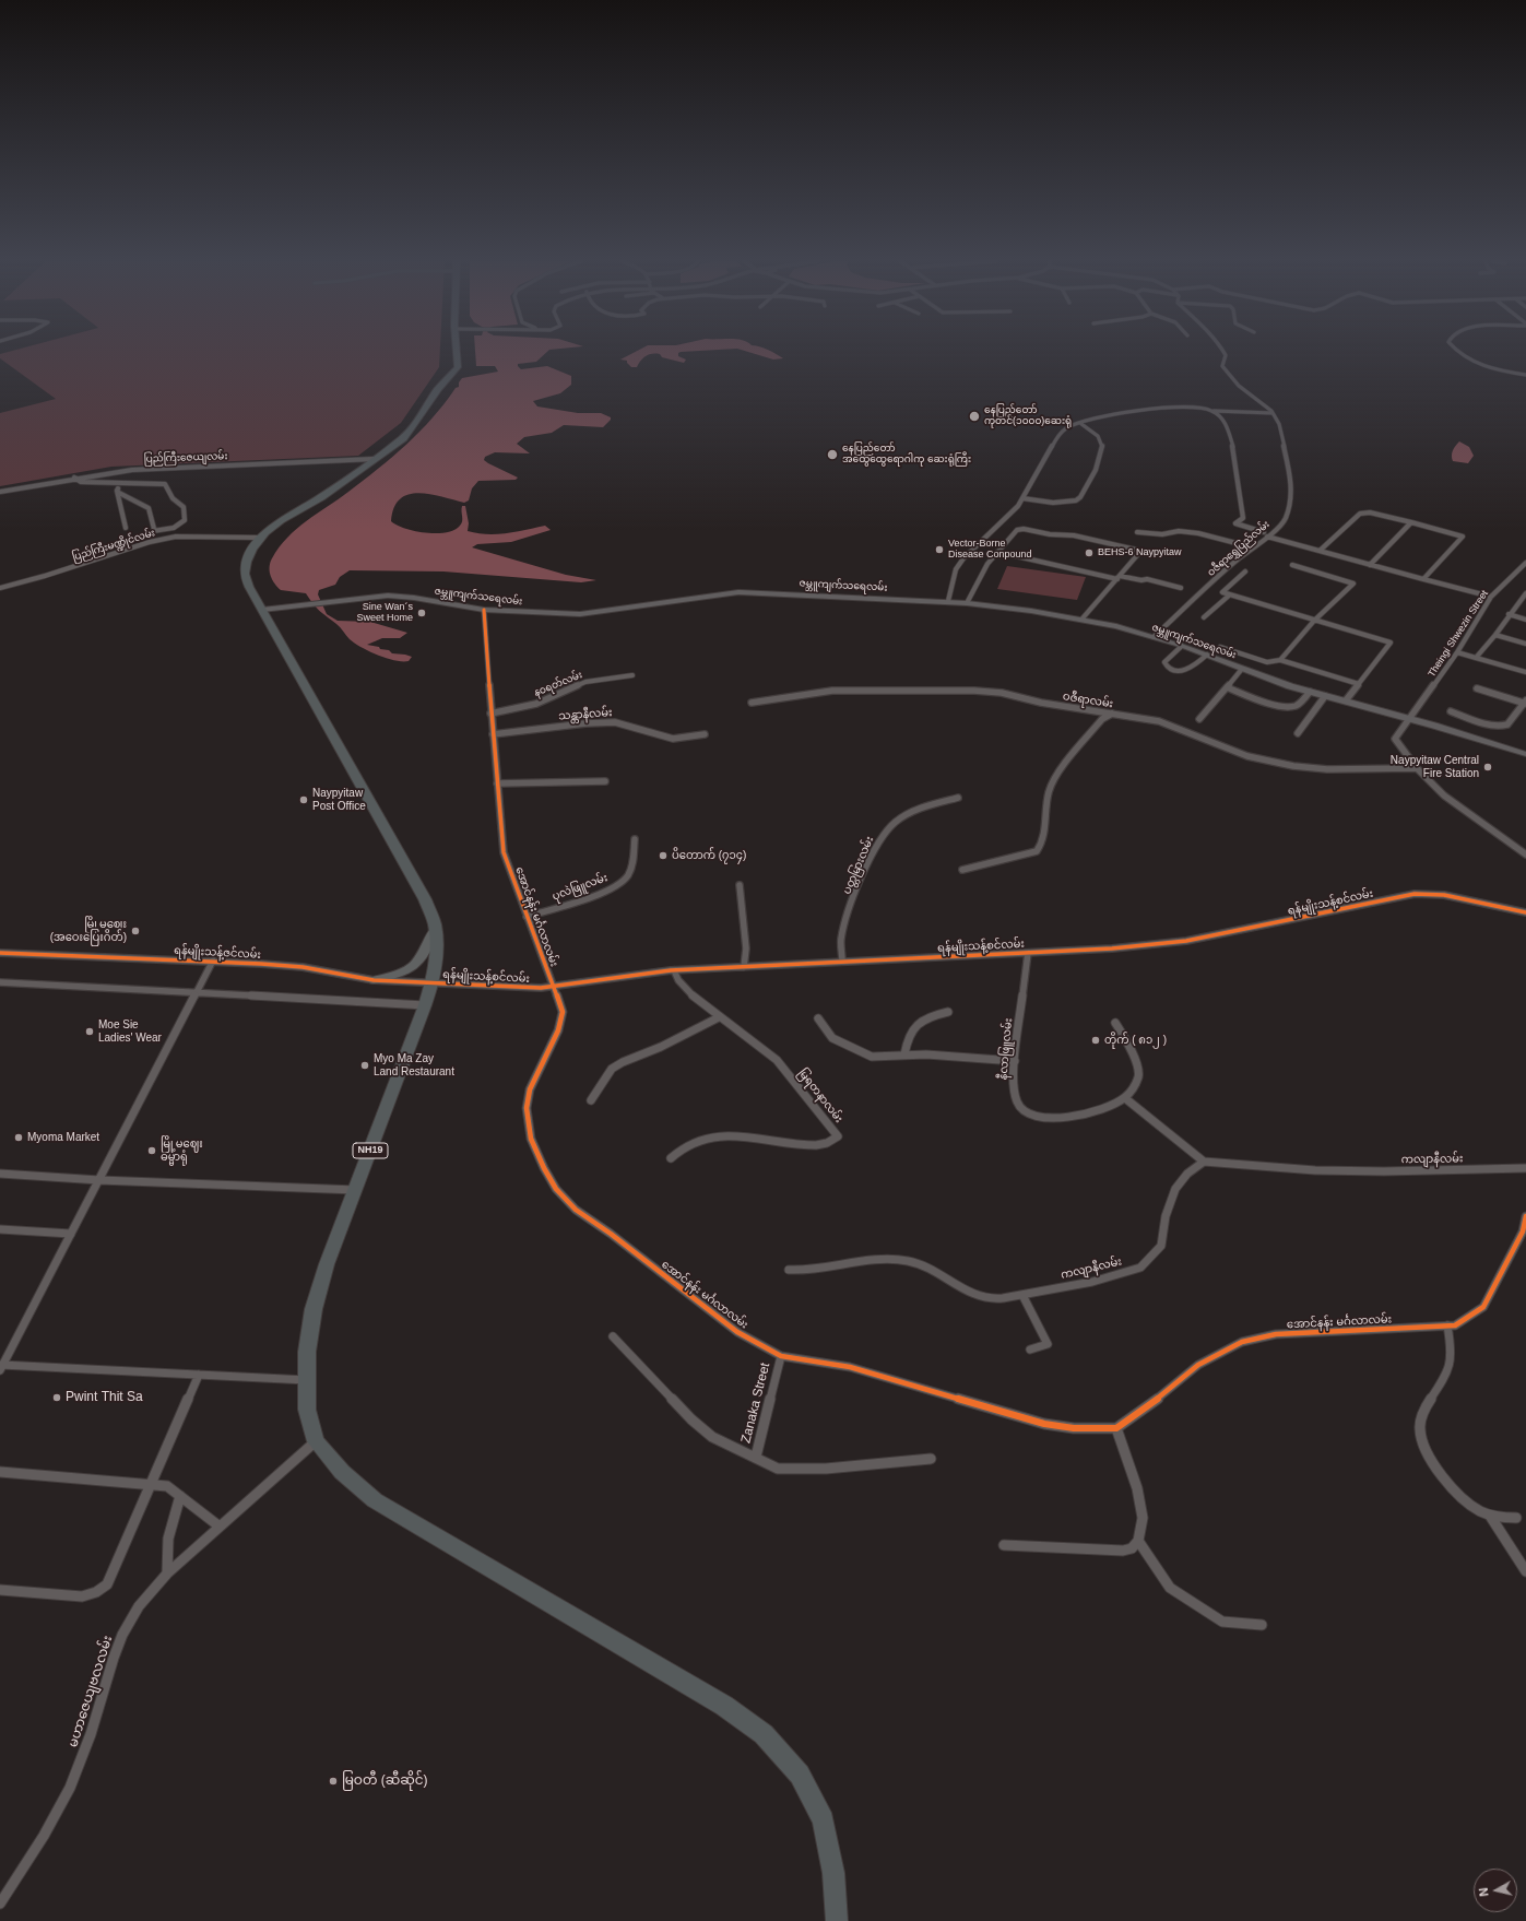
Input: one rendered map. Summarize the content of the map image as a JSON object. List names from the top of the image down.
{
  "streets": {
    "highway": ["NH19"],
    "main road": ["ဇမ္ဘူကျက်သရေလမ်း"],
    "street": [
      "ပြည်ကြီးဇေယျလမ်း",
      "ပြည်ကြီးမဏ္ဍိုင်လမ်း",
      "ဝဇီရာရွှေပြည်လမ်း",
      "Theingi Shwezin Street",
      "နဝရတ်လမ်း",
      "ဝဇီရာလမ်း",
      "သန္တာနီလမ်း",
      "ပတ္တမြားလမ်း",
      "ပုလဲဖြူလမ်း",
      "ရန်မျိုးသန့်စင်လမ်း",
      "အောင်နန်း မင်္ဂလာလမ်း",
      "ရန်မျိုးသန့်ဇင်လမ်း",
      "နီလာဖြူလမ်း",
      "မြရတနာလမ်း",
      "ကလျာနီလမ်း",
      "Zanaka Street",
      "မဟာဇေယျဗလလမ်း"
    ]
  },
  "crossings": [
    ["ပြည်ကြီးဇေယျလမ်း", "NH19"],
    ["ပြည်ကြီးမဏ္ဍိုင်လမ်း", "NH19"],
    ["ဝဇီရာရွှေပြည်လမ်း", "ဇမ္ဘူကျက်သရေလမ်း"],
    ["ဇမ္ဘူကျက်သရေလမ်း", "Theingi Shwezin Street"],
    ["ဇမ္ဘူကျက်သရေလမ်း", "အောင်နန်း မင်္ဂလာလမ်း"],
    ["ဇမ္ဘူကျက်သရေလမ်း", "NH19"],
    ["နဝရတ်လမ်း", "အောင်နန်း မင်္ဂလာလမ်း"],
    ["သန္တာနီလမ်း", "အောင်နန်း မင်္ဂလာလမ်း"],
    ["ပတ္တမြားလမ်း", "ရန်မျိုးသန့်စင်လမ်း"],
    ["ပုလဲဖြူလမ်း", "အောင်နန်း မင်္ဂလာလမ်း"],
    ["ရန်မျိုးသန့်စင်လမ်း", "အောင်နန်း မင်္ဂလာလမ်း"],
    ["ရန်မျိုးသန့်စင်လမ်း", "ရန်မျိုးသန့်ဇင်လမ်း"],
    ["ရန်မျိုးသန့်စင်လမ်း", "နီလာဖြူလမ်း"],
    ["ရန်မျိုးသန့်စင်လမ်း", "မြရတနာလမ်း"],
    ["ရန်မျိုးသန့်စင်လမ်း", "NH19"],
    ["အောင်နန်း မင်္ဂလာလမ်း", "Zanaka Street"],
    ["ရန်မျိုးသန့်ဇင်လမ်း", "NH19"],
    ["NH19", "မဟာဇေယျဗလလမ်း"]
  ],
  "places": [
    "နေပြည်တော် ကုတင်(၁၀၀၀)ဆေးရုံ",
    "နေပြည်တော် အထွေထွေရောဂါကု ဆေးရုံကြီး",
    "Vector-Borne Disease Conpound",
    "BEHS-6 Naypyitaw",
    "Sine Wan´s Sweet Home",
    "Naypyitaw Central Fire Station",
    "Naypyitaw Post Office",
    "ပိတောက် (၇၁၄)",
    "မြို့မဈေး (အဝေးပြေးဂိတ်)",
    "Moe Sie Ladies' Wear",
    "တိုက် ( ၈၁၂ )",
    "Myo Ma Zay Land Restaurant",
    "Myoma Market",
    "မြို့မဈေး ဓမ္မာရုံ",
    "Pwint Thit Sa",
    "မြဝတီ (ဆီဆိုင်)"
  ],
  "north": "left"
}
